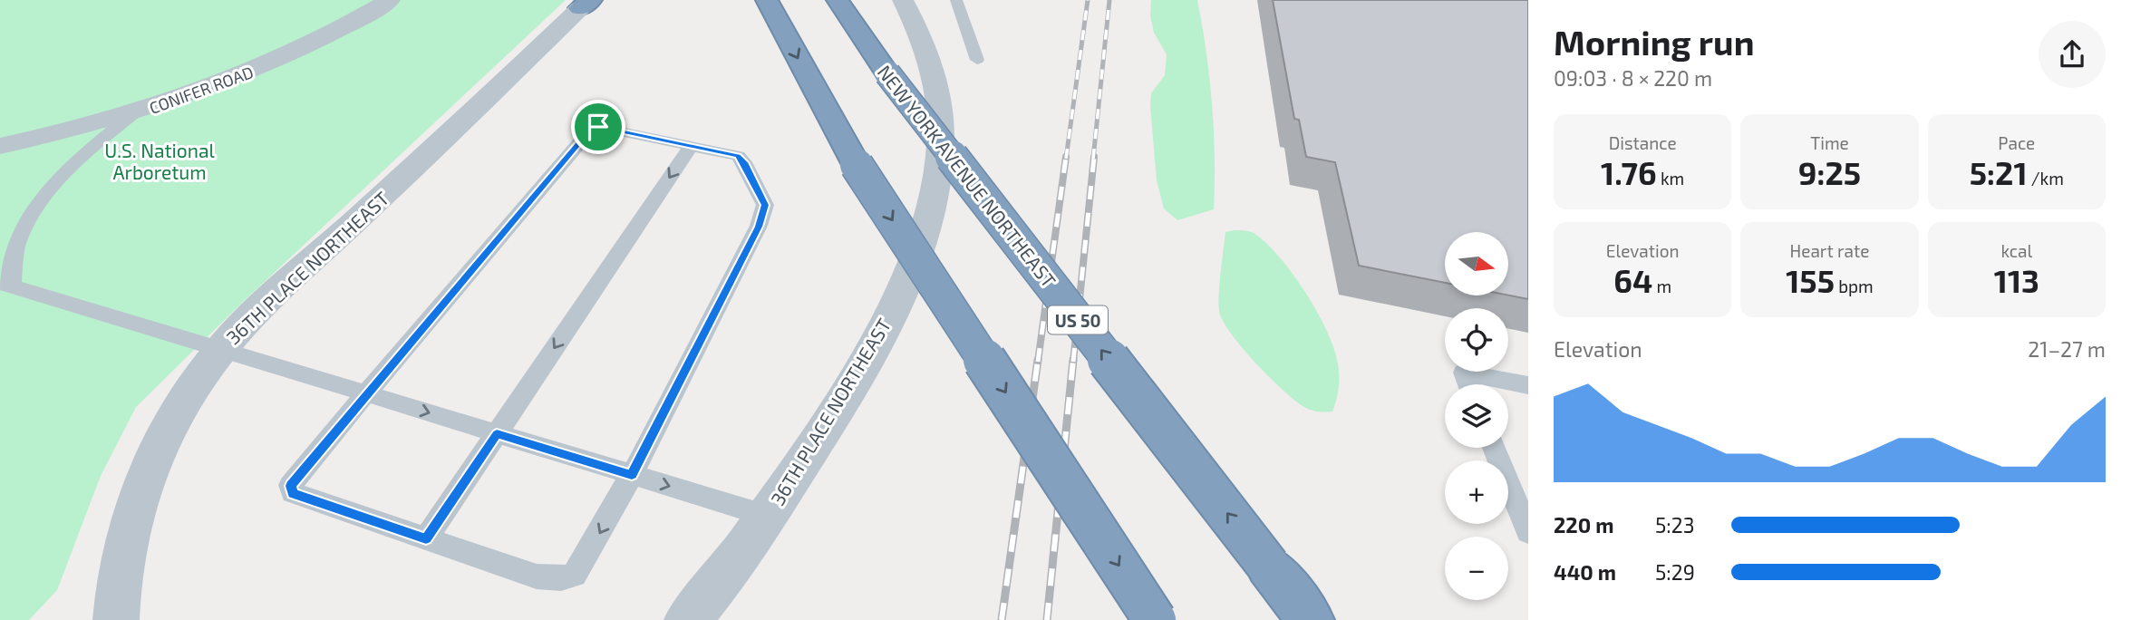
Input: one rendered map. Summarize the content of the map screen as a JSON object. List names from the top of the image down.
{
  "streets": {
    "highway": ["NEW YORK AVENUE NORTHEAST", "US 50"],
    "street": ["CONIFER ROAD", "36TH PLACE NORTHEAST"]
  },
  "parks": ["U.S. National Arboretum"],
  "north": "right",
  "page": {
    "heading": ["Morning run", "09:03 · 8 × 220 m"],
    "stats": [
      ["Distance", "1.76 km"],
      ["Time", "9:25"],
      ["Pace", "5:21 /km"],
      ["Elevation", "64 m"],
      ["Heart rate", "155 bpm"],
      ["kcal", "113"]
    ],
    "map_buttons": ["+", "−"],
    "chart": ["Elevation", "21–27 m"],
    "list": [
      {
        "name": "220 m",
        "note": "5:23"
      },
      {
        "name": "440 m",
        "note": "5:29"
      }
    ]
  }
}
